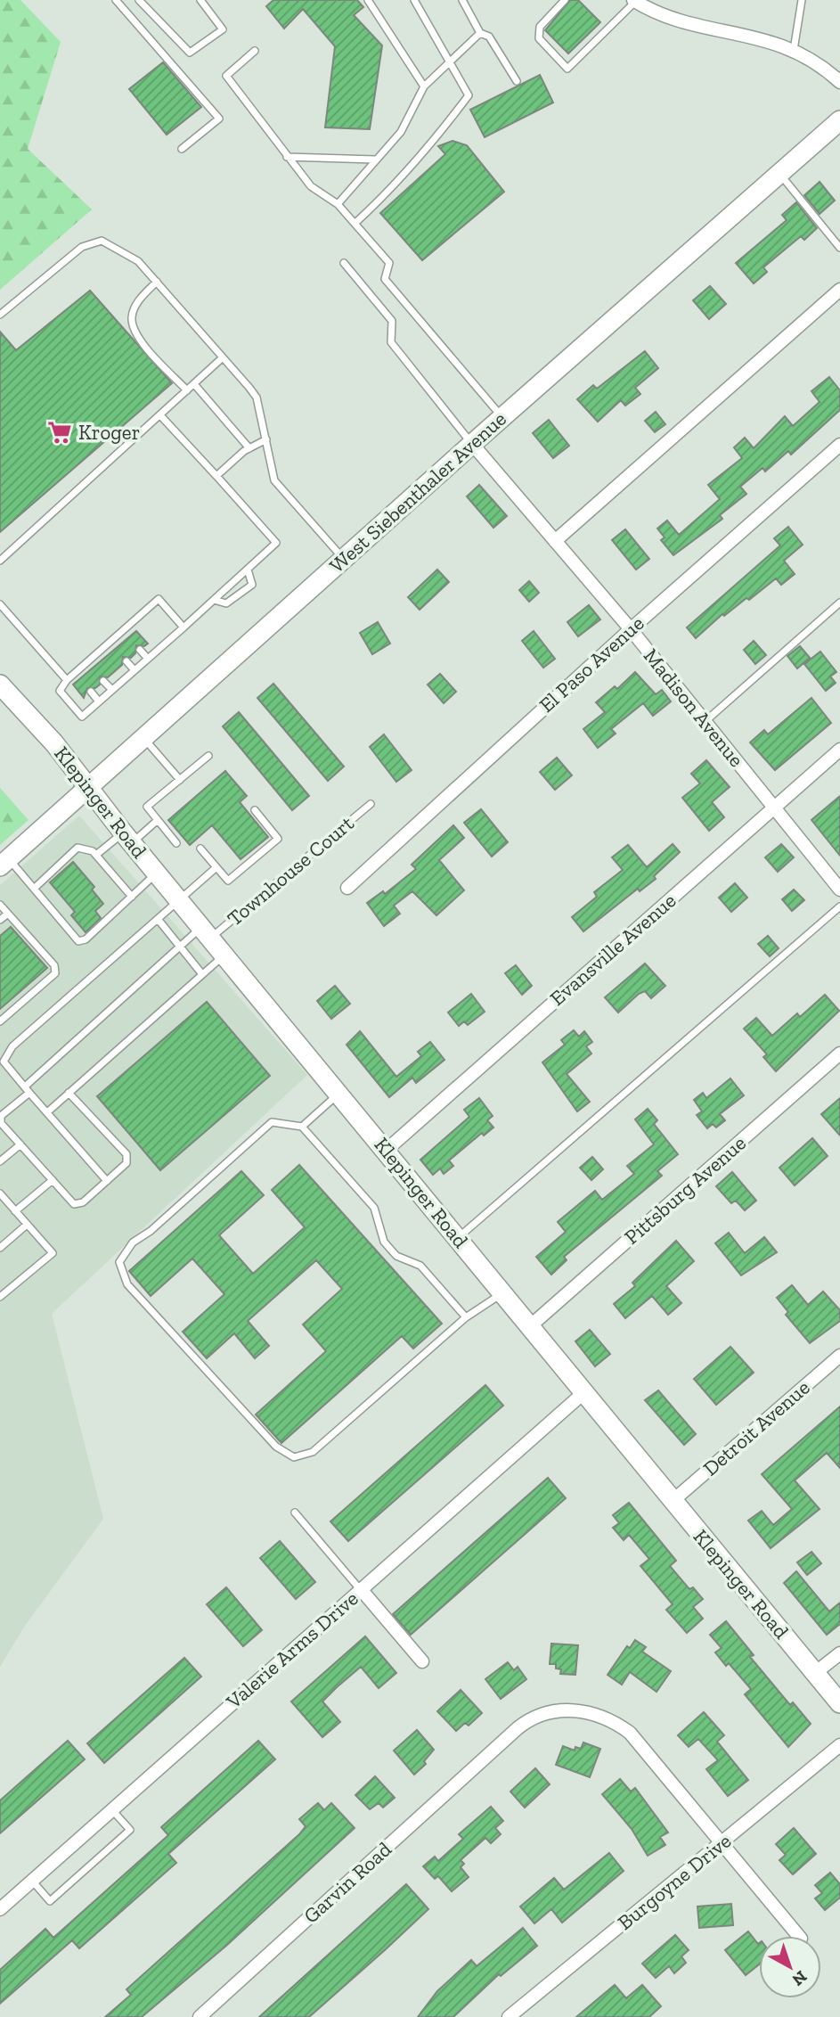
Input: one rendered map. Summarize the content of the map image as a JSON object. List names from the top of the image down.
{
  "streets": {
    "street": [
      "West Siebenthaler Avenue",
      "El Paso Avenue",
      "Madison Avenue",
      "Klepinger Road",
      "Evansville Avenue",
      "Pittsburg Avenue",
      "Detroit Avenue",
      "Valerie Arms Drive",
      "Burgoyne Drive",
      "Garvin Road"
    ],
    "lane": ["Townhouse Court"]
  },
  "crossings": [
    ["West Siebenthaler Avenue", "Madison Avenue"],
    ["West Siebenthaler Avenue", "Klepinger Road"],
    ["El Paso Avenue", "Madison Avenue"],
    ["Madison Avenue", "Evansville Avenue"],
    ["Klepinger Road", "Townhouse Court"],
    ["Klepinger Road", "Evansville Avenue"],
    ["Klepinger Road", "Pittsburg Avenue"],
    ["Klepinger Road", "Detroit Avenue"],
    ["Klepinger Road", "Valerie Arms Drive"],
    ["Burgoyne Drive", "Garvin Road"]
  ],
  "places": {
    "supermarket": ["Kroger"]
  },
  "north": "bottom right"
}
